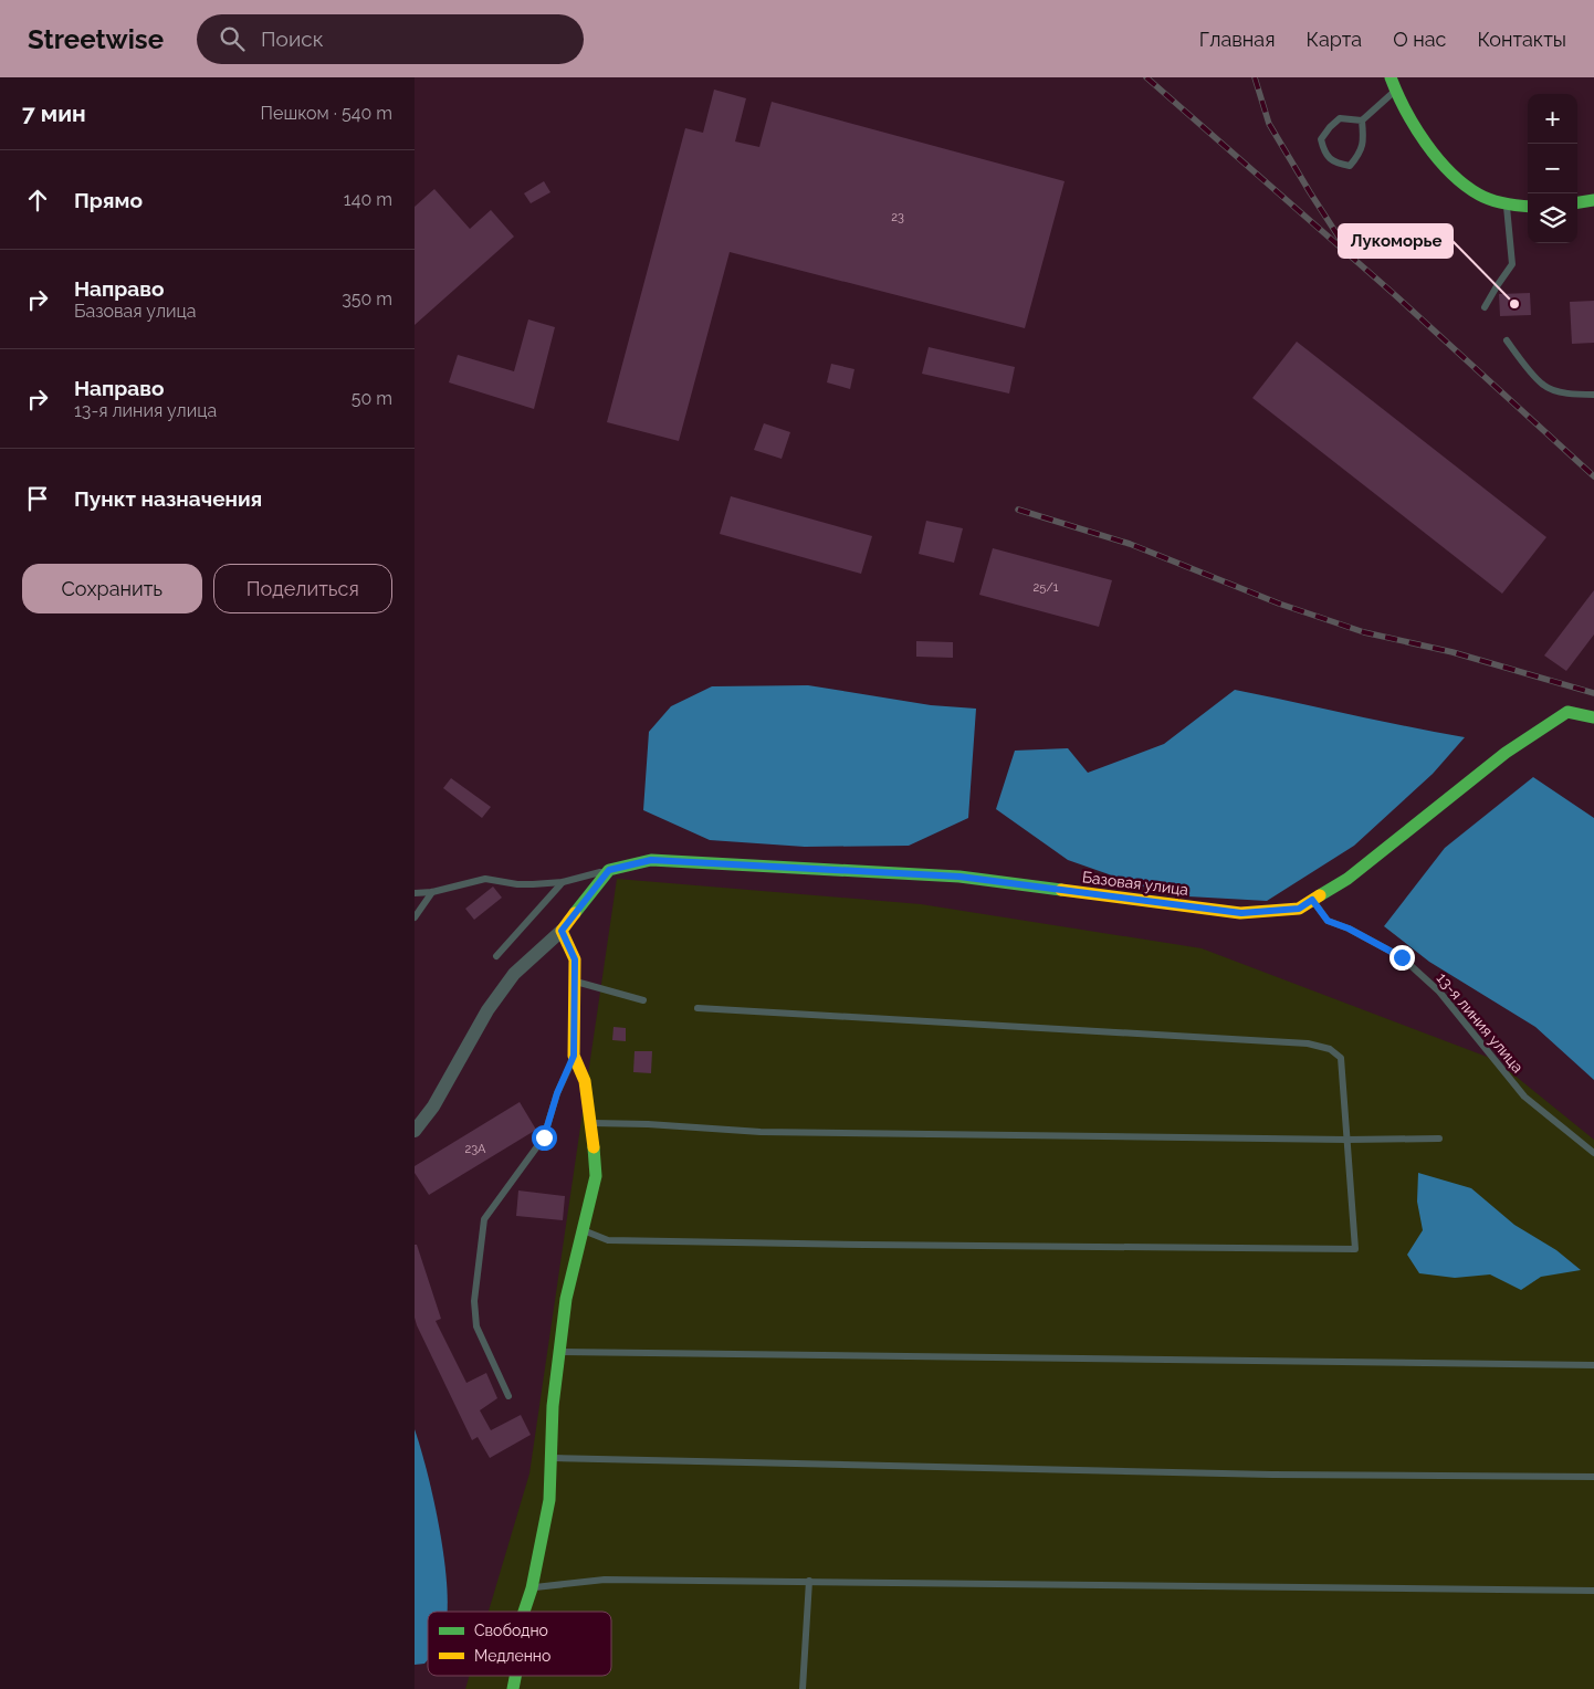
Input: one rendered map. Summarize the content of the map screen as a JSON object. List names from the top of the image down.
{
  "streets": {
    "street": ["Базовая улица"],
    "lane": ["13-я линия улица"]
  },
  "crossings": [
    ["Базовая улица", "13-я линия улица"]
  ],
  "places": ["Лукоморье"],
  "house_numbers": ["23", "25/1", "23А"],
  "legend": ["Свободно", "Медленно"],
  "page": {
    "header": "Streetwise",
    "search": "Поиск",
    "nav": [
      "Главная",
      "Карта",
      "О нас",
      "Контакты"
    ],
    "heading": ["7 мин", "Пешком · 540 m"],
    "map_buttons": ["+", "−"],
    "list": [
      ["Прямо", "140 m"],
      ["Направо", "Базовая улица", "350 m"],
      ["Направо", "13-я линия улица", "50 m"],
      "Пункт назначения"
    ],
    "buttons": ["Сохранить", "Поделиться"]
  }
}
